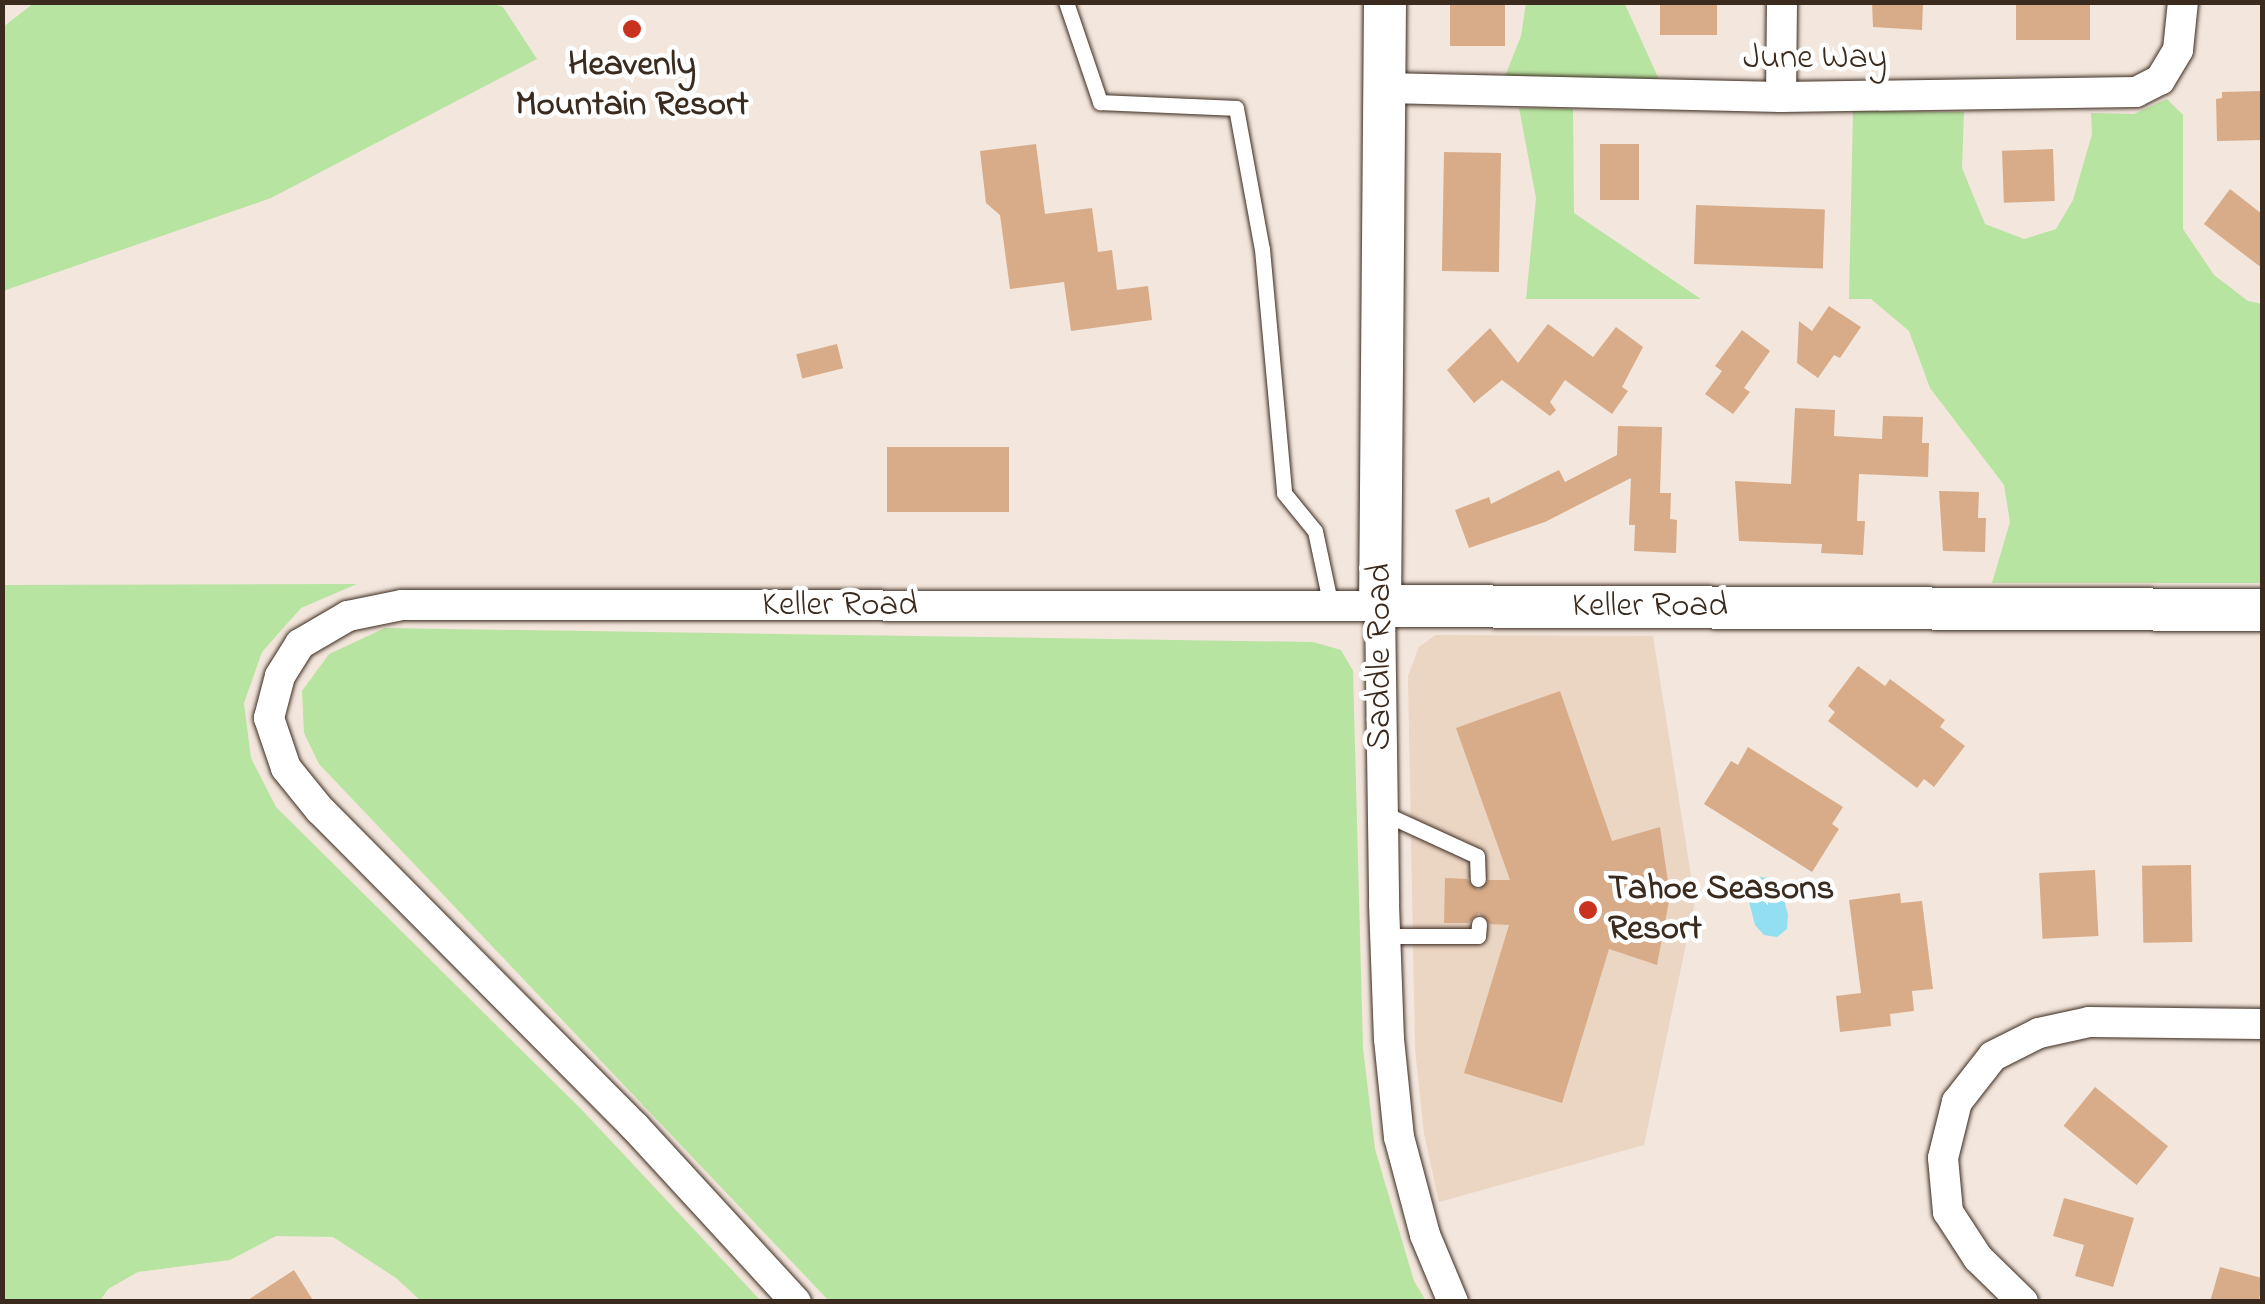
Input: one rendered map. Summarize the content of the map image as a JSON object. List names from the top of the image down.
{
  "streets": {
    "street": ["June Way", "Keller Road", "Saddle Road"]
  },
  "crossings": [
    ["June Way", "Saddle Road"],
    ["Keller Road", "Saddle Road"]
  ],
  "places": ["Heavenly Mountain Resort", "Tahoe Seasons Resort"]
}
